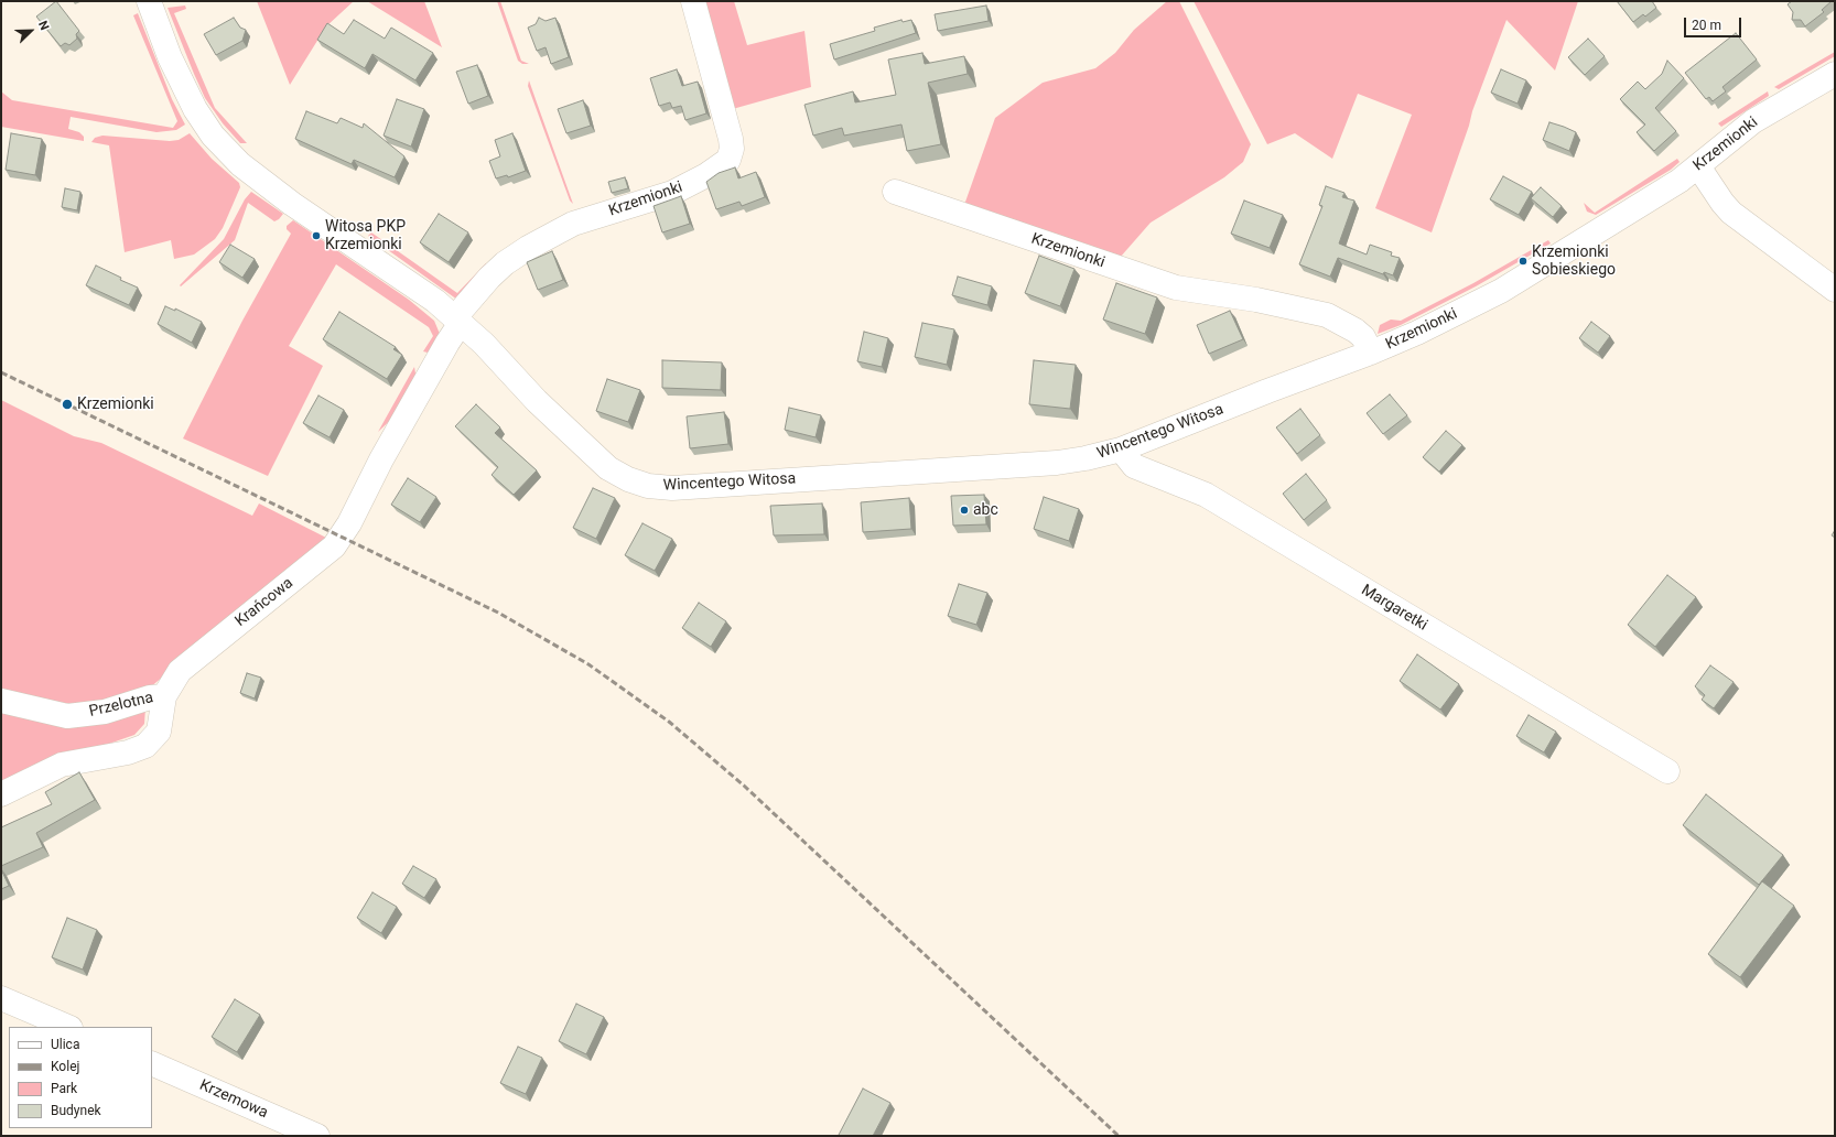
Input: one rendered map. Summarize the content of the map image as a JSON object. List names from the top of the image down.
{
  "streets": {
    "street": [
      "Krzemionki",
      "Wincentego Witosa",
      "Krańcowa",
      "Margaretki",
      "Przelotna",
      "Krzemowa"
    ]
  },
  "crossings": [
    ["Krzemionki", "Wincentego Witosa"],
    ["Krzemionki", "Krańcowa"],
    ["Wincentego Witosa", "Krańcowa"],
    ["Wincentego Witosa", "Margaretki"],
    ["Krańcowa", "Przelotna"]
  ],
  "places": [
    "Witosa PKP Krzemionki",
    "Krzemionki Sobieskiego",
    "Krzemionki",
    "abc"
  ],
  "legend": [
    "Ulica",
    "Kolej",
    "Park",
    "Budynek"
  ],
  "scale_bar": "20 m",
  "north": "top right"
}
